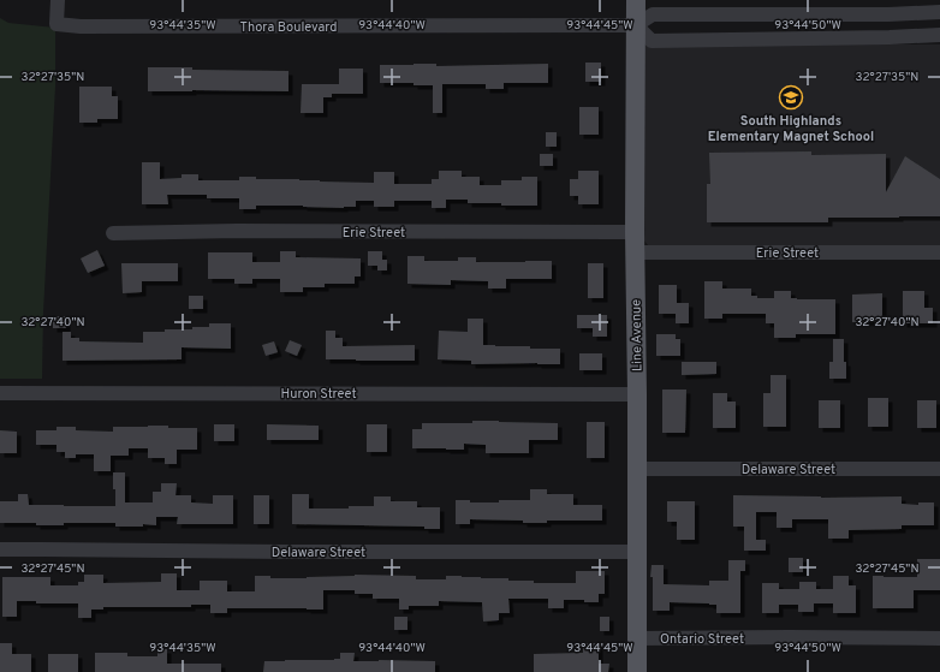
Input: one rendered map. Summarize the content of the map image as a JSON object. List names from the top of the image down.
{
  "streets": {
    "main road": ["Line Avenue"],
    "street": [
      "Thora Boulevard",
      "Erie Street",
      "Huron Street",
      "Delaware Street",
      "Ontario Street"
    ]
  },
  "crossings": [
    ["Thora Boulevard", "Line Avenue"],
    ["Erie Street", "Line Avenue"],
    ["Line Avenue", "Huron Street"],
    ["Line Avenue", "Delaware Street"],
    ["Line Avenue", "Ontario Street"]
  ],
  "places": {
    "school or university": ["South Highlands Elementary Magnet School"]
  },
  "coordinates": [
    "93°44'35\"W",
    "93°44'40\"W",
    "93°44'45\"W",
    "93°44'50\"W",
    "32°27'35\"N",
    "32°27'40\"N",
    "32°27'45\"N"
  ]
}
